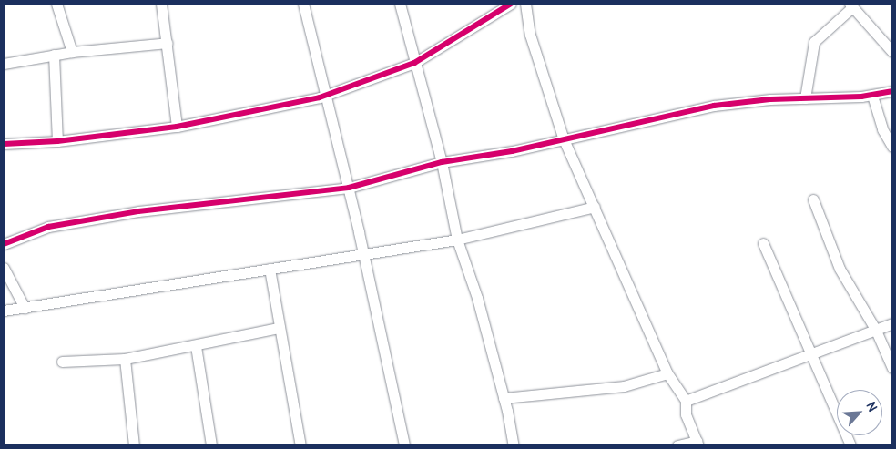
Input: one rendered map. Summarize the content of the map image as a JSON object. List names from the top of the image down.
{
  "north": "top right"
}
